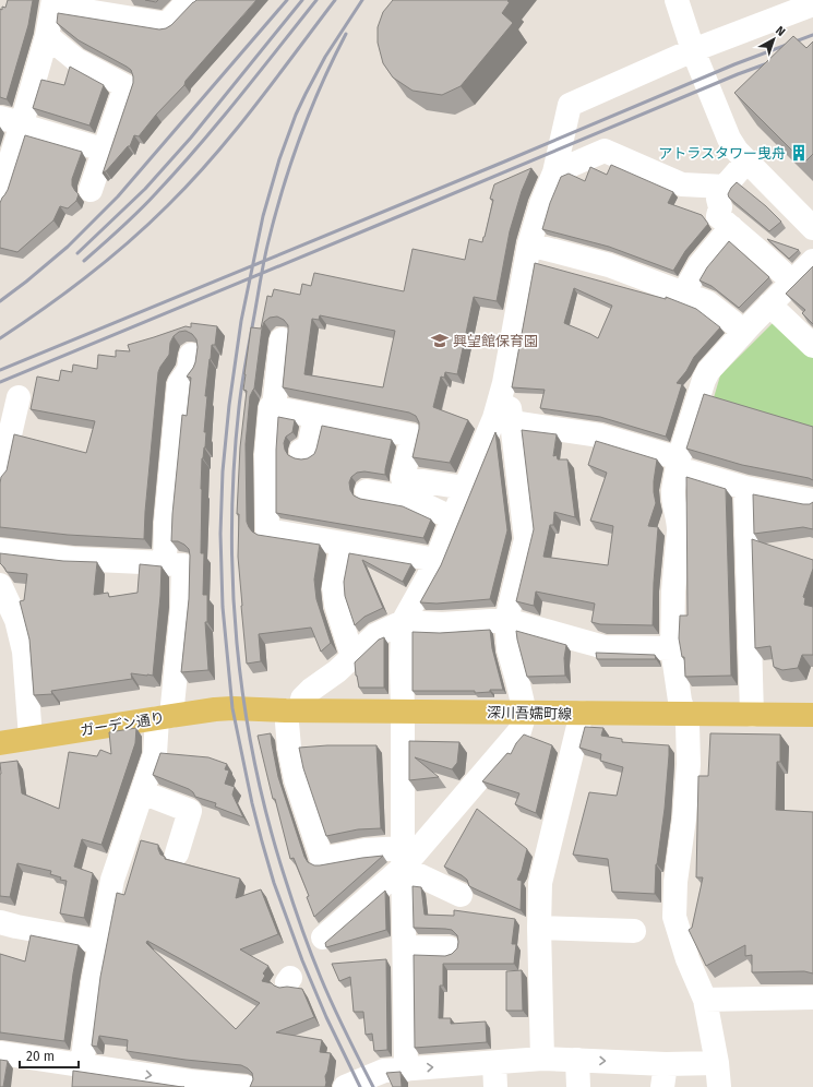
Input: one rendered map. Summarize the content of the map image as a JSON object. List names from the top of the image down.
{
  "streets": {
    "main road": ["深川吾嬬町線", "ガーデン通り"]
  },
  "crossings": [
    ["深川吾嬬町線", "ガーデン通り"]
  ],
  "places": {
    "building": ["アトラスタワー曳舟"],
    "school or university": ["興望館保育園"]
  },
  "scale_bar": "20 m",
  "north": "top right"
}
